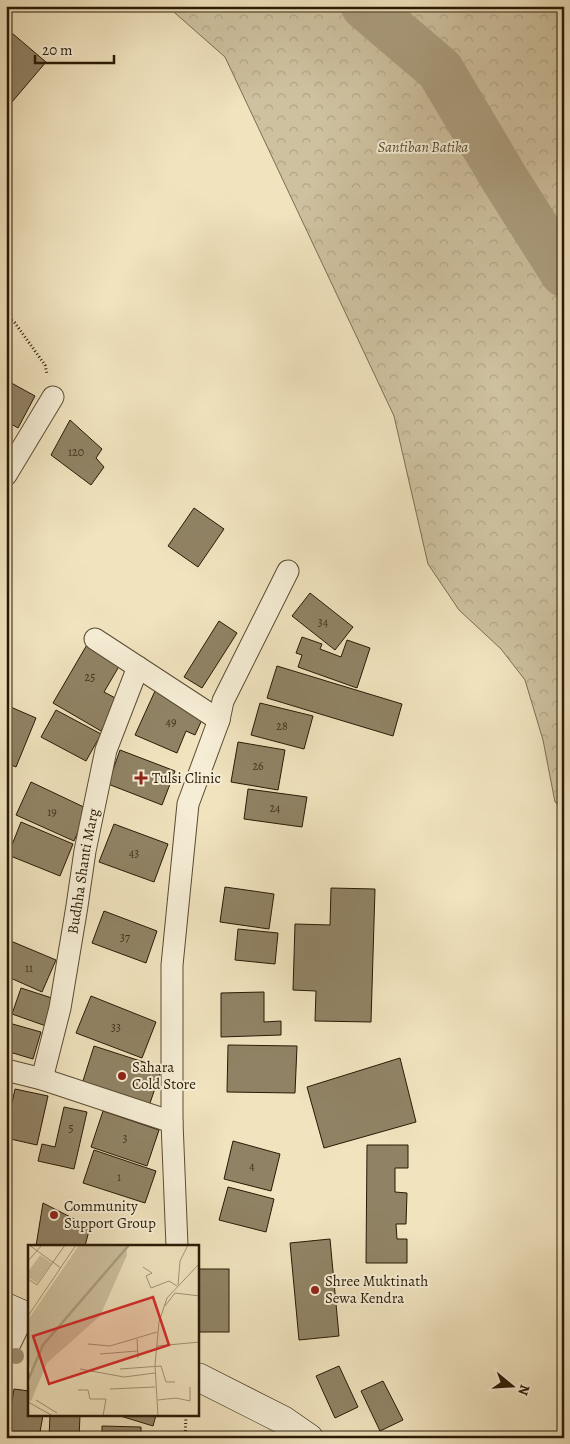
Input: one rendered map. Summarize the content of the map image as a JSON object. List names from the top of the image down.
{
  "streets": {
    "street": ["Budhha Shanti Marg"]
  },
  "parks": ["Santiban Batika"],
  "places": {
    "health": ["Tulsi Clinic"],
    "other": ["Sahara Cold Store", "Community Support Group", "Shree Muktinath Sewa Kendra"]
  },
  "house_numbers": [
    "120",
    "34",
    "25",
    "49",
    "28",
    "26",
    "24",
    "19",
    "43",
    "37",
    "11",
    "33",
    "5",
    "3",
    "4",
    "1"
  ],
  "scale_bar": "20 m",
  "north": "right"
}
